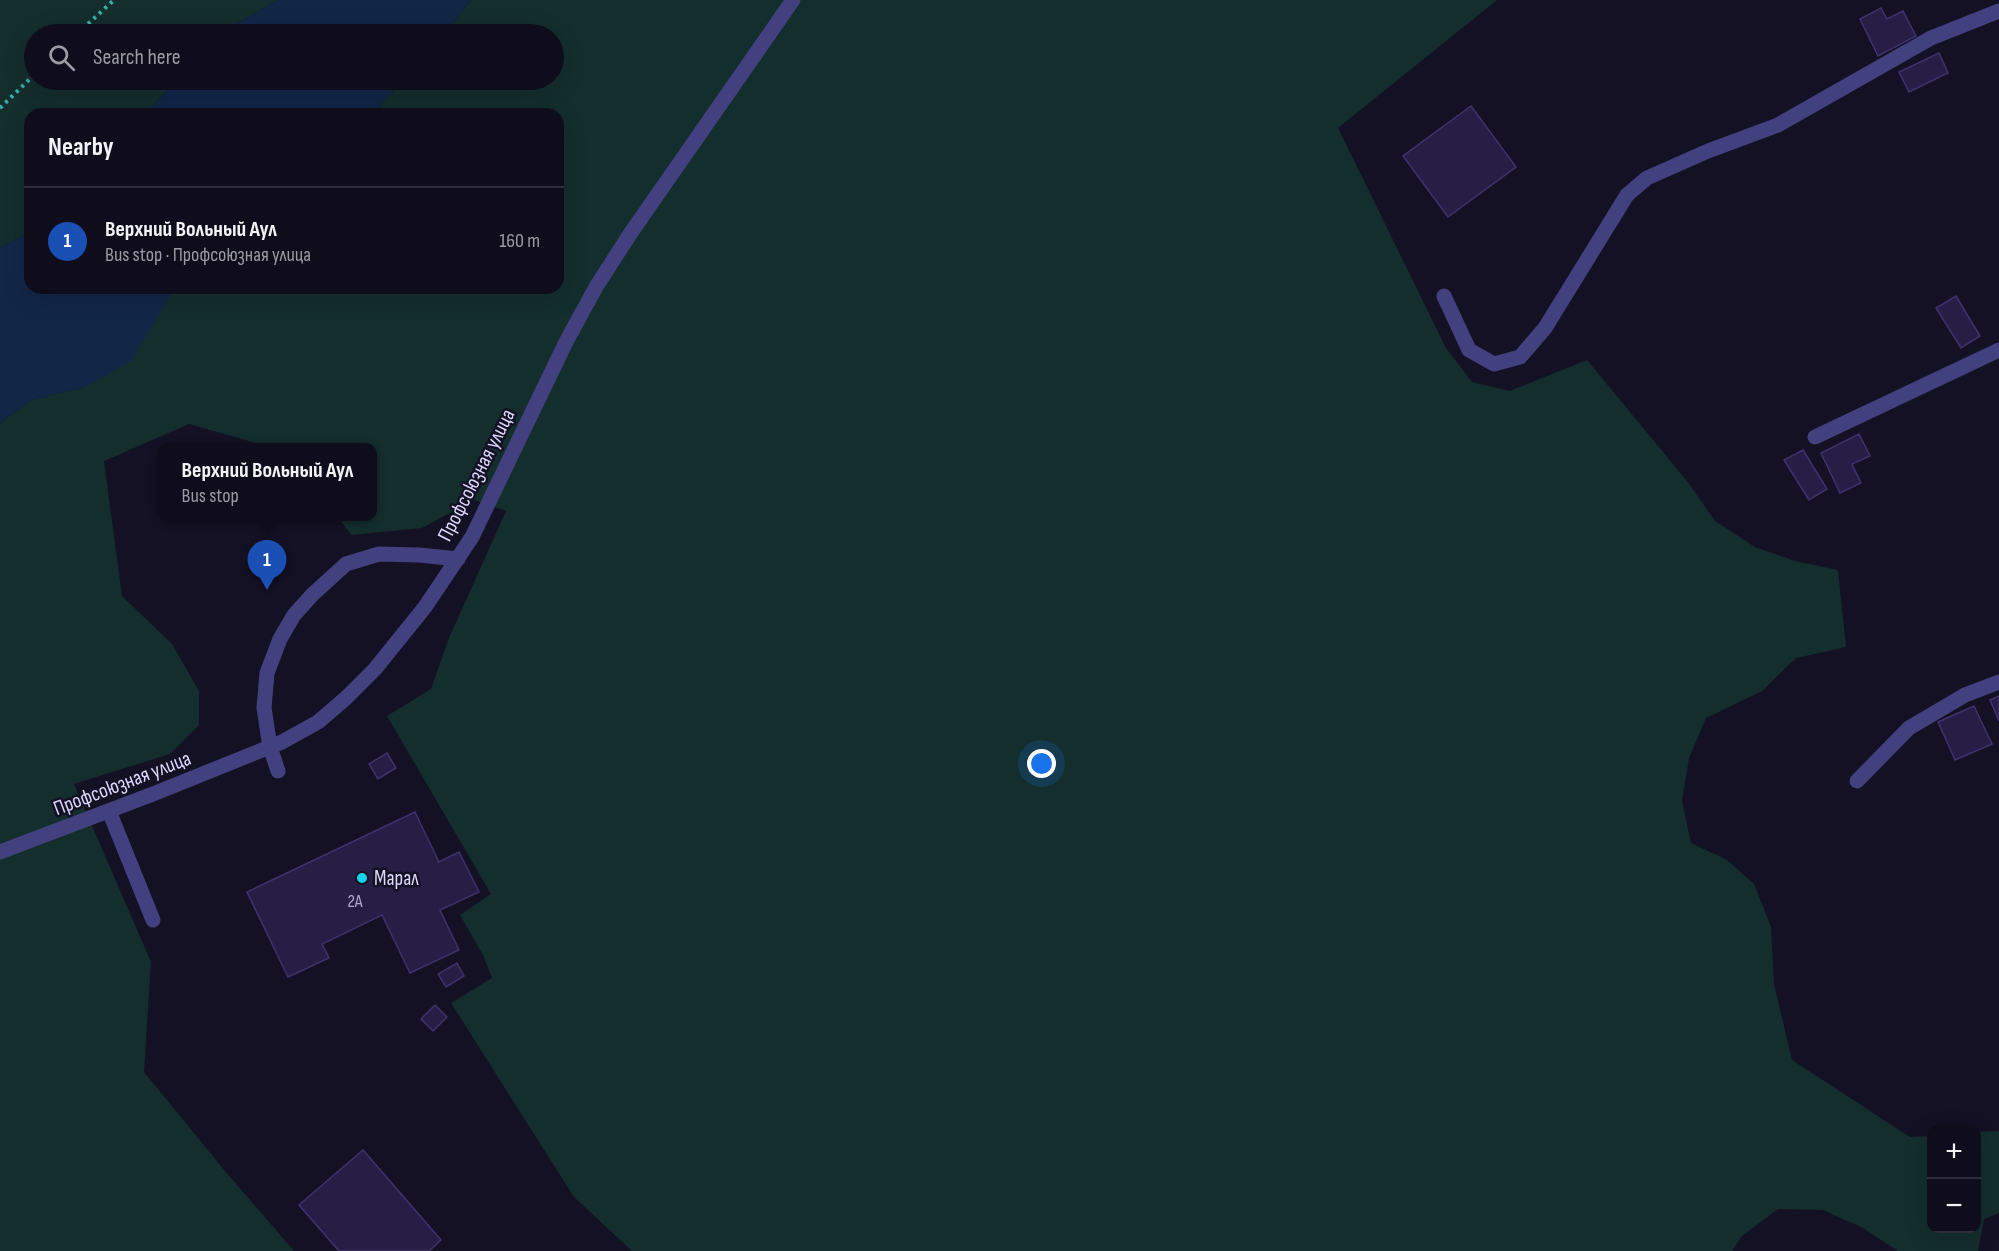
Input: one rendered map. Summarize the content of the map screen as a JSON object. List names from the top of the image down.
{
  "streets": {
    "street": ["Профсоюзная улица"]
  },
  "places": ["Марал"],
  "house_numbers": ["2А"],
  "page": {
    "search": "Search here",
    "heading": "Nearby",
    "list": [
      {
        "mark": "1",
        "name": "Верхний Вольный Аул",
        "note": "Bus stop · Профсоюзная улица",
        "value": "160 m"
      }
    ],
    "popup": ["Верхний Вольный Аул", "Bus stop"],
    "pins": "1",
    "map_buttons": ["+", "−"]
  }
}
